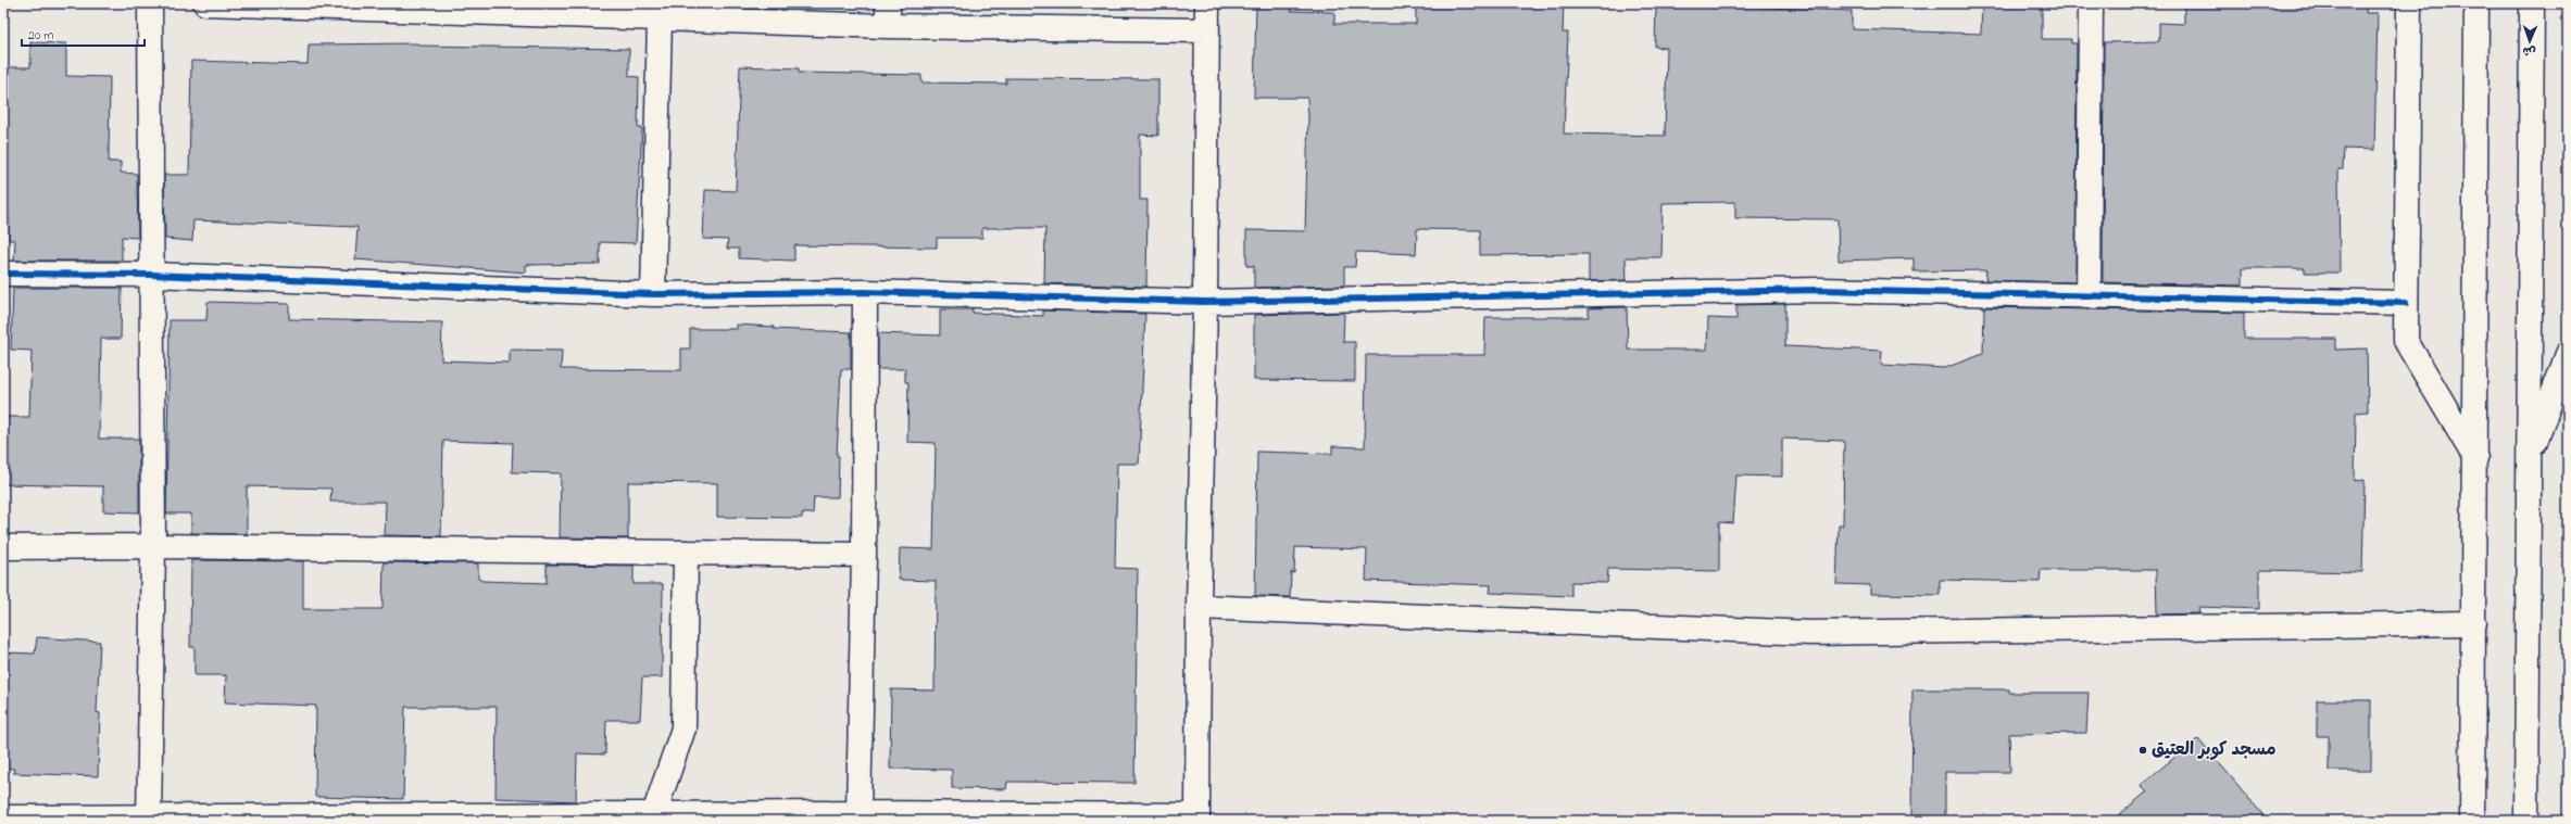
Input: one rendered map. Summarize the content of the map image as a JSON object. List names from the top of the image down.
{
  "places": ["مسجد كوبر العتيق"],
  "scale_bar": "20 m",
  "north": "bottom"
}
